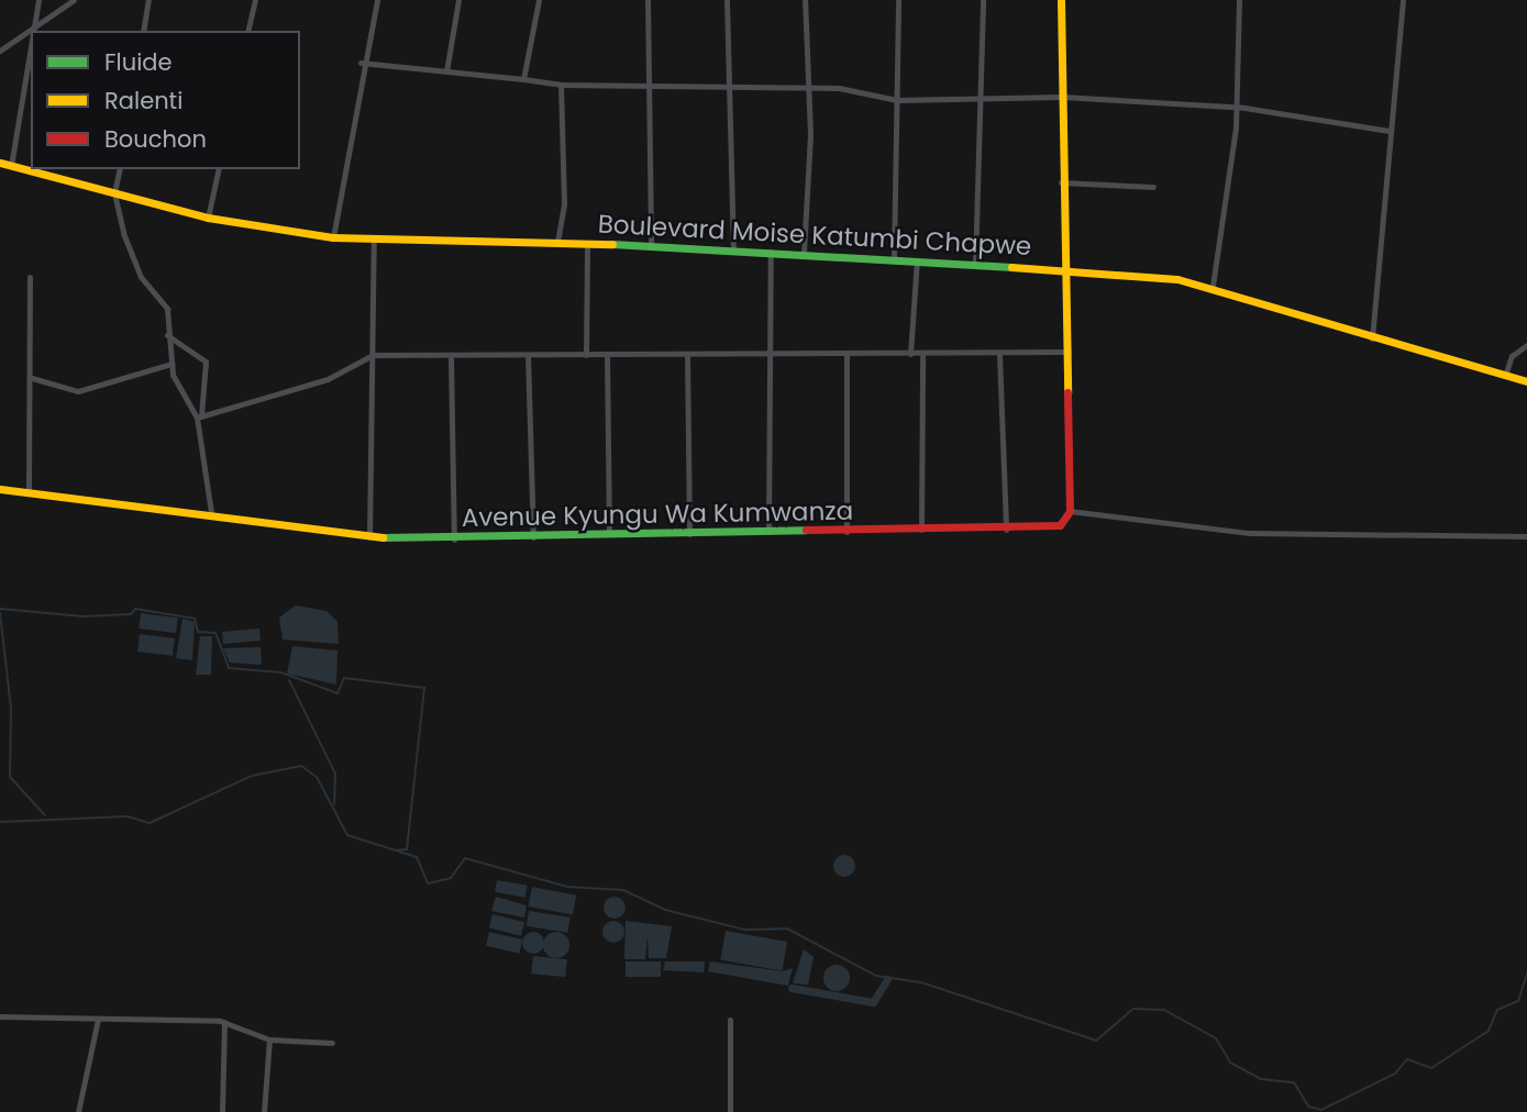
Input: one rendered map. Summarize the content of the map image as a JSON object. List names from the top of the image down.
{
  "streets": {
    "street": ["Boulevard Moise Katumbi Chapwe", "Avenue Kyungu Wa Kumwanza"]
  },
  "legend": ["Fluide", "Ralenti", "Bouchon"]
}
